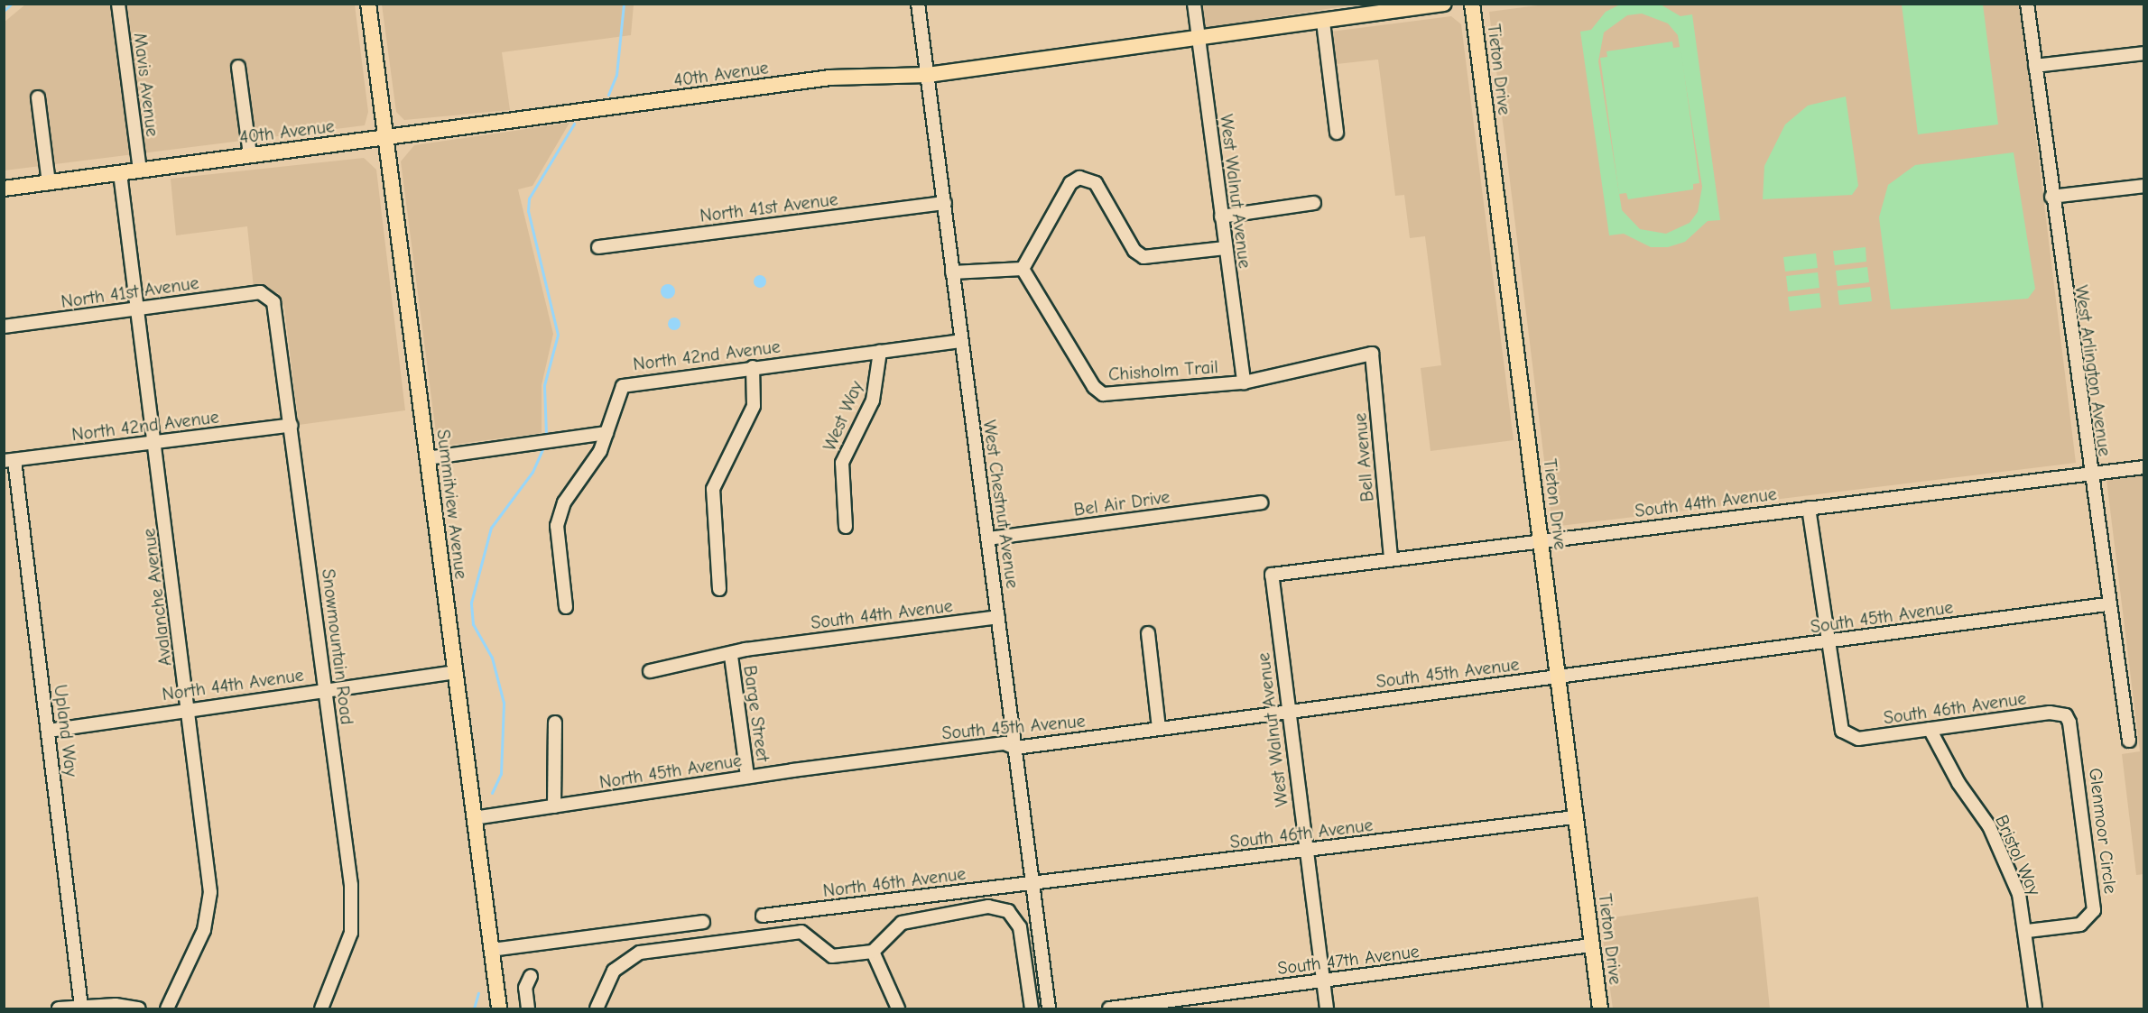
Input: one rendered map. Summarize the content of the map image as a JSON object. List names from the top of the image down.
{
  "streets": {
    "main road": ["Tieton Drive", "40th Avenue", "Summitview Avenue"],
    "street": [
      "Mavis Avenue",
      "West Walnut Avenue",
      "North 41st Avenue",
      "North 42nd Avenue",
      "Chisholm Trail",
      "West Arlington Avenue",
      "West Way",
      "Bell Avenue",
      "South 44th Avenue",
      "Bel Air Drive",
      "West Chestnut Avenue",
      "Avalanche Avenue",
      "South 45th Avenue",
      "Snowmountain Road",
      "North 44th Avenue",
      "South 46th Avenue",
      "Barge Street",
      "Upland Way",
      "North 45th Avenue",
      "Glenmoor Circle",
      "Bristol Way",
      "North 46th Avenue",
      "South 47th Avenue"
    ]
  },
  "crossings": [
    ["Tieton Drive", "South 44th Avenue"],
    ["Tieton Drive", "South 45th Avenue"],
    ["Tieton Drive", "South 46th Avenue"],
    ["Tieton Drive", "South 47th Avenue"],
    ["40th Avenue", "Mavis Avenue"],
    ["40th Avenue", "West Walnut Avenue"],
    ["40th Avenue", "Summitview Avenue"],
    ["40th Avenue", "West Chestnut Avenue"],
    ["40th Avenue", "Avalanche Avenue"],
    ["West Walnut Avenue", "Chisholm Trail"],
    ["West Walnut Avenue", "South 44th Avenue"],
    ["West Walnut Avenue", "South 45th Avenue"],
    ["West Walnut Avenue", "South 46th Avenue"],
    ["West Walnut Avenue", "South 47th Avenue"],
    ["North 41st Avenue", "West Chestnut Avenue"],
    ["North 41st Avenue", "Avalanche Avenue"],
    ["North 41st Avenue", "Snowmountain Road"],
    ["North 42nd Avenue", "West Way"],
    ["North 42nd Avenue", "West Chestnut Avenue"],
    ["North 42nd Avenue", "Avalanche Avenue"],
    ["North 42nd Avenue", "Snowmountain Road"],
    ["North 42nd Avenue", "Upland Way"],
    ["Chisholm Trail", "Bell Avenue"],
    ["West Arlington Avenue", "South 44th Avenue"],
    ["West Arlington Avenue", "South 45th Avenue"],
    ["Bell Avenue", "South 44th Avenue"],
    ["South 44th Avenue", "West Chestnut Avenue"],
    ["South 44th Avenue", "Barge Street"],
    ["Bel Air Drive", "West Chestnut Avenue"],
    ["Summitview Avenue", "North 44th Avenue"],
    ["Summitview Avenue", "North 45th Avenue"],
    ["West Chestnut Avenue", "South 45th Avenue"],
    ["West Chestnut Avenue", "South 46th Avenue"],
    ["West Chestnut Avenue", "North 46th Avenue"],
    ["Avalanche Avenue", "North 44th Avenue"],
    ["South 45th Avenue", "South 46th Avenue"],
    ["South 45th Avenue", "North 45th Avenue"],
    ["Snowmountain Road", "North 44th Avenue"],
    ["North 44th Avenue", "Upland Way"],
    ["South 46th Avenue", "Glenmoor Circle"],
    ["South 46th Avenue", "Bristol Way"],
    ["South 46th Avenue", "North 46th Avenue"],
    ["Barge Street", "North 45th Avenue"],
    ["Glenmoor Circle", "Bristol Way"]
  ]
}
